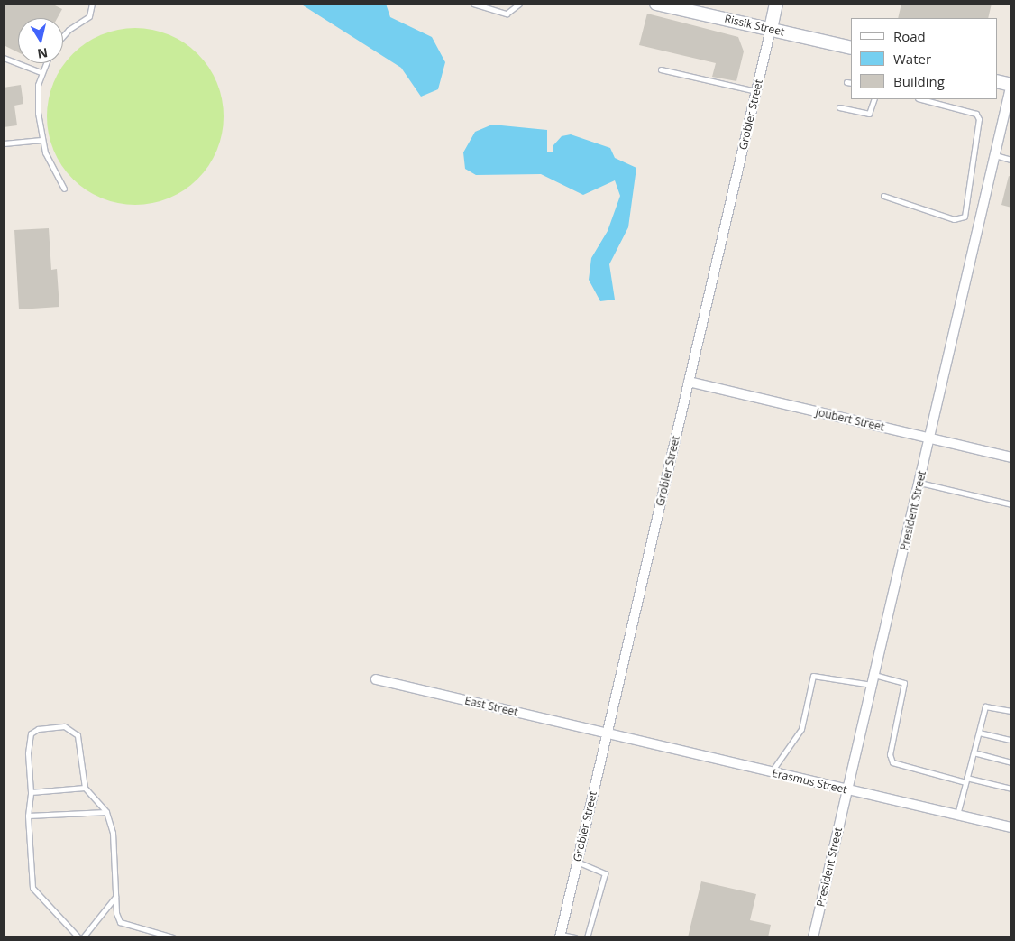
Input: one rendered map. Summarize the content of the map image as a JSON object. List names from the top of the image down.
{
  "streets": {
    "main road": ["Rissik Street", "Grobler Street"],
    "street": [
      "Joubert Street",
      "President Street",
      "East Street",
      "Erasmus Street"
    ]
  },
  "crossings": [
    ["Rissik Street", "Grobler Street"],
    ["Grobler Street", "Joubert Street"],
    ["Grobler Street", "East Street"],
    ["Grobler Street", "Erasmus Street"],
    ["Joubert Street", "President Street"],
    ["President Street", "Erasmus Street"],
    ["East Street", "Erasmus Street"]
  ],
  "legend": ["Road", "Water", "Building"],
  "north": "bottom"
}
